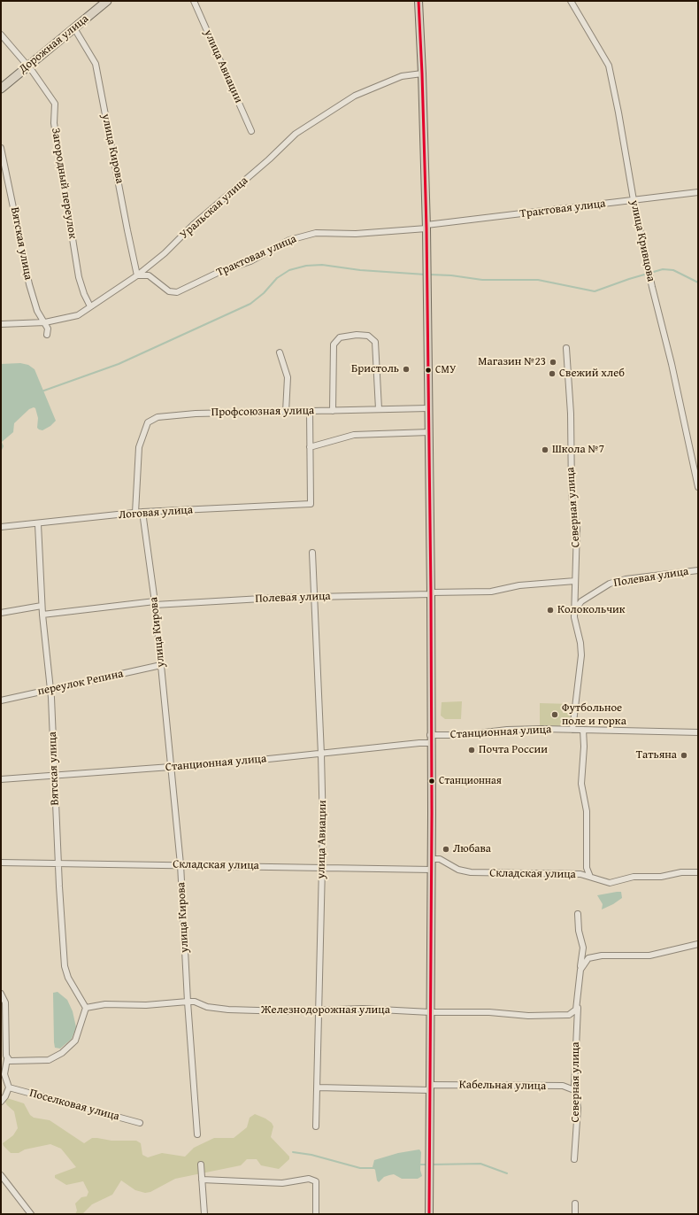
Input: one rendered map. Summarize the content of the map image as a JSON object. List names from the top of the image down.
{
  "streets": {
    "highway": ["Дорожная улица"],
    "street": [
      "улица Авиации",
      "улица Кирова",
      "Загородный переулок",
      "Уральская улица",
      "Трактовая улица",
      "улица Кривцова",
      "Вятская улица",
      "Профсоюзная улица",
      "Северная улица",
      "Логовая улица",
      "Полевая улица",
      "переулок Репина",
      "Станционная улица",
      "Складская улица",
      "Железнодорожная улица",
      "Кабельная улица",
      "Поселковая улица"
    ]
  },
  "crossings": [
    ["Дорожная улица", "улица Кирова"],
    ["Дорожная улица", "Загородный переулок"],
    ["улица Авиации", "Полевая улица"],
    ["улица Авиации", "Станционная улица"],
    ["улица Авиации", "Складская улица"],
    ["улица Авиации", "Железнодорожная улица"],
    ["улица Авиации", "Кабельная улица"],
    ["улица Кирова", "Уральская улица"],
    ["улица Кирова", "Трактовая улица"],
    ["улица Кирова", "Логовая улица"],
    ["улица Кирова", "Полевая улица"],
    ["улица Кирова", "переулок Репина"],
    ["улица Кирова", "Станционная улица"],
    ["улица Кирова", "Складская улица"],
    ["улица Кирова", "Железнодорожная улица"],
    ["Загородный переулок", "Уральская улица"],
    ["Уральская улица", "Трактовая улица"],
    ["Уральская улица", "Вятская улица"],
    ["Трактовая улица", "улица Кривцова"],
    ["Вятская улица", "Логовая улица"],
    ["Вятская улица", "Полевая улица"],
    ["Вятская улица", "переулок Репина"],
    ["Вятская улица", "Станционная улица"],
    ["Вятская улица", "Складская улица"],
    ["Вятская улица", "Железнодорожная улица"],
    ["Профсоюзная улица", "Логовая улица"],
    ["Северная улица", "Полевая улица"],
    ["Северная улица", "Станционная улица"],
    ["Северная улица", "Железнодорожная улица"],
    ["Северная улица", "Кабельная улица"]
  ],
  "places": [
    "Магазин №23",
    "Бристоль",
    "СМУ",
    "Свежий хлеб",
    "Школа №7",
    "Колокольчик",
    "Футбольное поле и горка",
    "Почта России",
    "Татьяна",
    "Станционная",
    "Любава"
  ]
}
